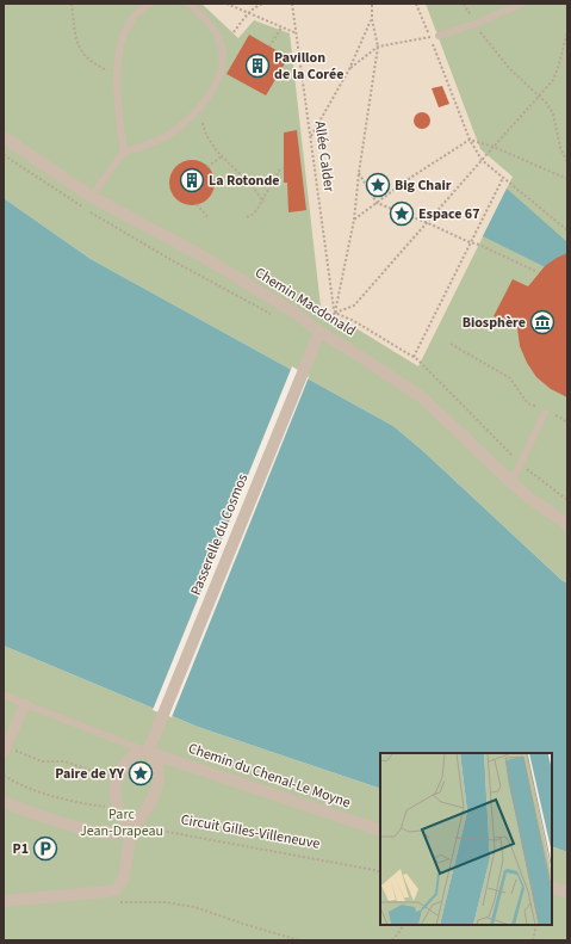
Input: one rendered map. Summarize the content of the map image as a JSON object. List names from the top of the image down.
{
  "streets": {
    "street": ["Chemin Macdonald", "Passerelle du Cosmos", "Chemin du Chenal-Le Moyne"],
    "path": ["Allée Calder", "Circuit Gilles-Villeneuve"]
  },
  "crossings": [
    ["Chemin Macdonald", "Passerelle du Cosmos"],
    ["Passerelle du Cosmos", "Chemin du Chenal-Le Moyne"]
  ],
  "parks": ["Parc Jean-Drapeau"],
  "places": {
    "building": ["Pavillon de la Corée", "La Rotonde"],
    "place": ["Big Chair", "Espace 67", "Paire de YY"],
    "museum": ["Biosphère"],
    "parking": ["P1"]
  }
}
